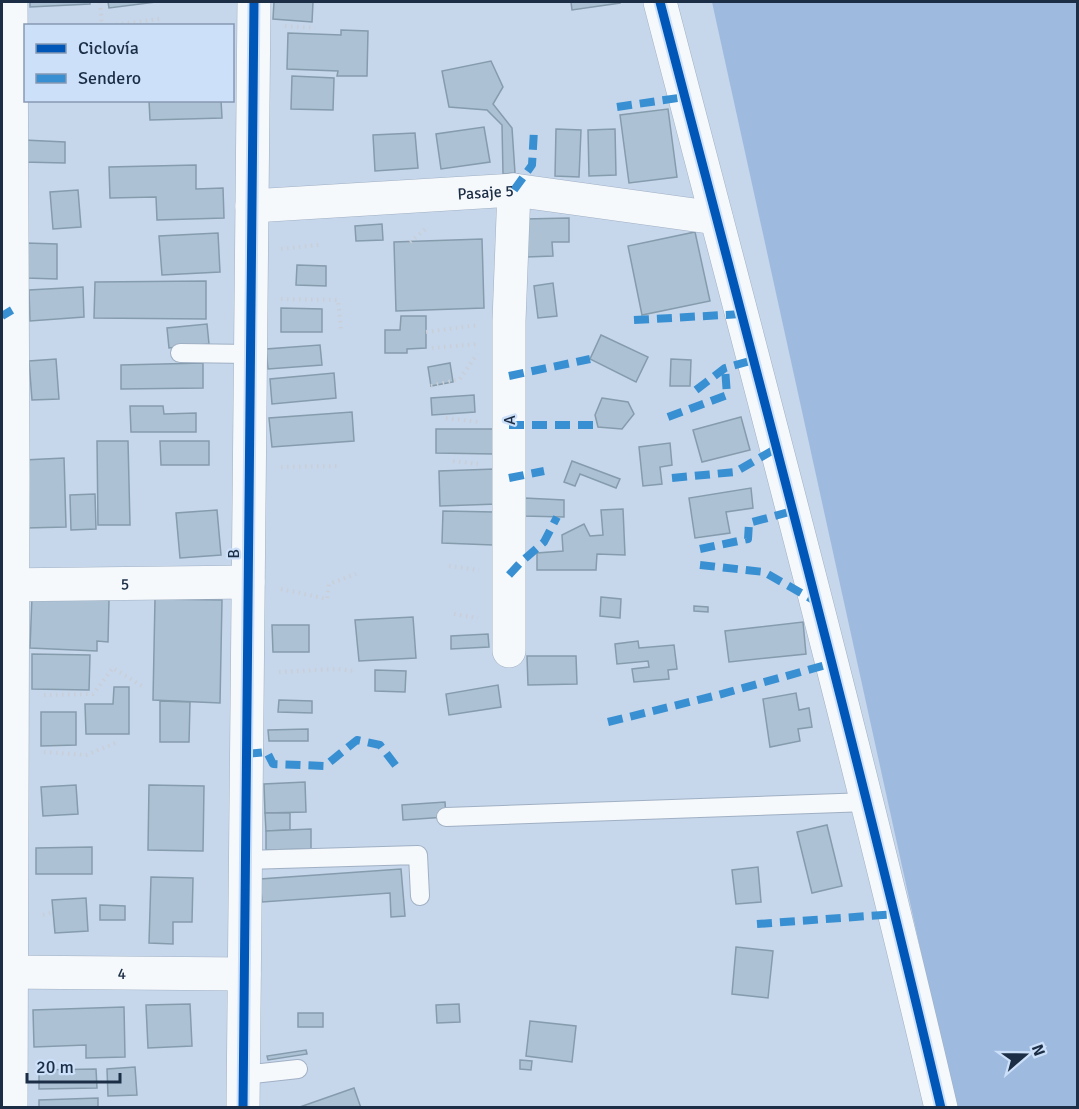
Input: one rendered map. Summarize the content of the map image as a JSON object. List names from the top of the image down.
{
  "streets": {
    "street": [
      "Pasaje 5",
      "A",
      "B",
      "5",
      "4"
    ]
  },
  "crossings": [
    ["Pasaje 5", "A"],
    ["Pasaje 5", "B"],
    ["B", "5"],
    ["B", "4"]
  ],
  "legend": ["Ciclovía", "Sendero"],
  "scale_bar": "20 m",
  "north": "right"
}
